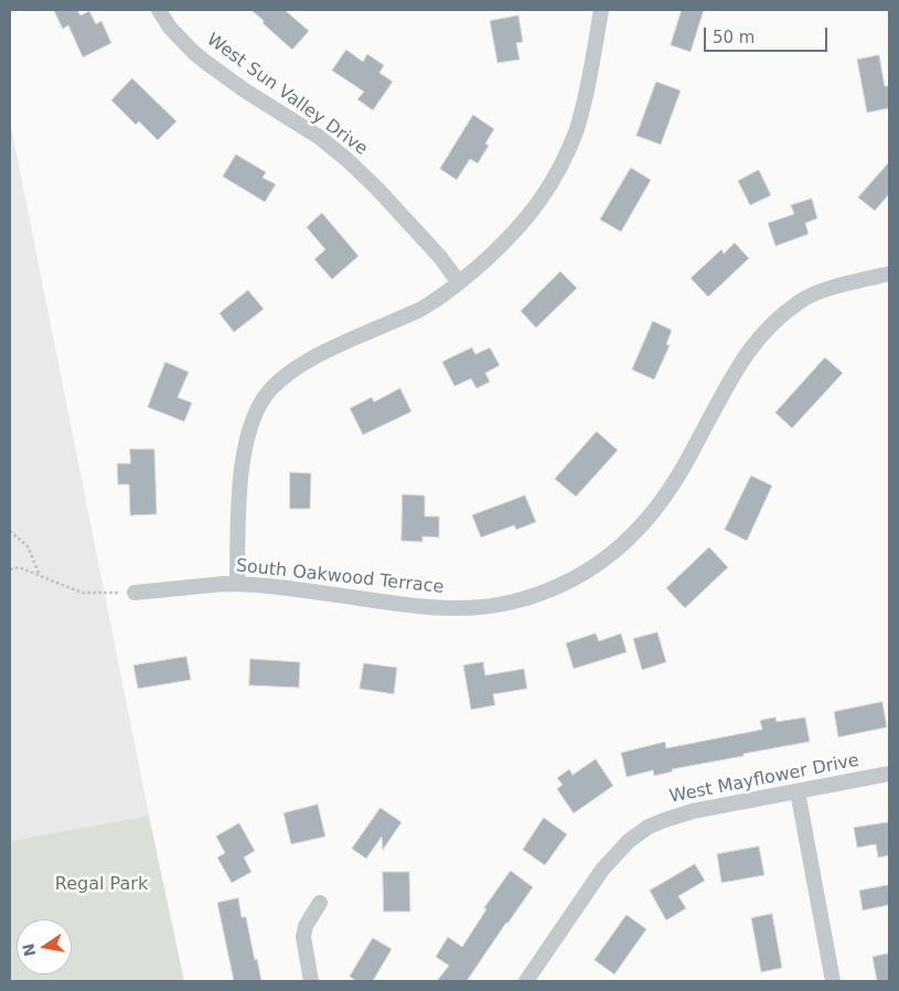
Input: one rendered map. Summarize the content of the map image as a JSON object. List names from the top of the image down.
{
  "streets": {
    "street": ["West Sun Valley Drive", "South Oakwood Terrace", "West Mayflower Drive"]
  },
  "parks": ["Regal Park"],
  "scale_bar": "50 m",
  "north": "left"
}
